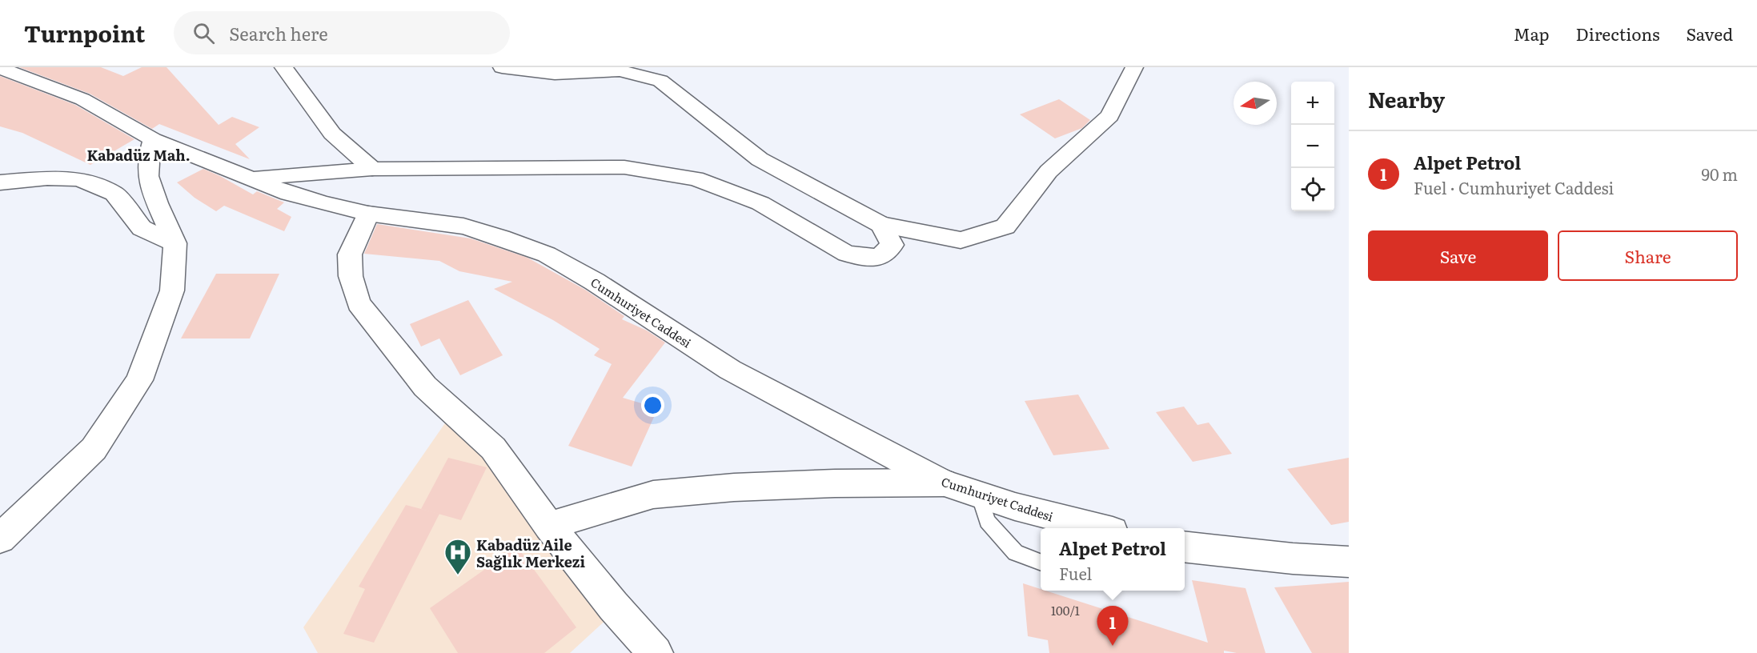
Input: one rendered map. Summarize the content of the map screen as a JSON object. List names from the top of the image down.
{
  "streets": {
    "street": ["Cumhuriyet Caddesi"]
  },
  "districts": ["Kabadüz Mah."],
  "places": {
    "hospital": ["Kabadüz Aile Sağlık Merkezi"]
  },
  "house_numbers": ["100/1"],
  "north": "left",
  "page": {
    "header": "Turnpoint",
    "search": "Search here",
    "nav": ["Map", "Directions", "Saved"],
    "heading": "Nearby",
    "map_buttons": ["+", "−"],
    "list": [
      {
        "mark": "1",
        "name": "Alpet Petrol",
        "note": "Fuel · Cumhuriyet Caddesi",
        "value": "90 m"
      }
    ],
    "buttons": ["Save", "Share"],
    "popup": ["Alpet Petrol", "Fuel"],
    "pins": "1"
  }
}
